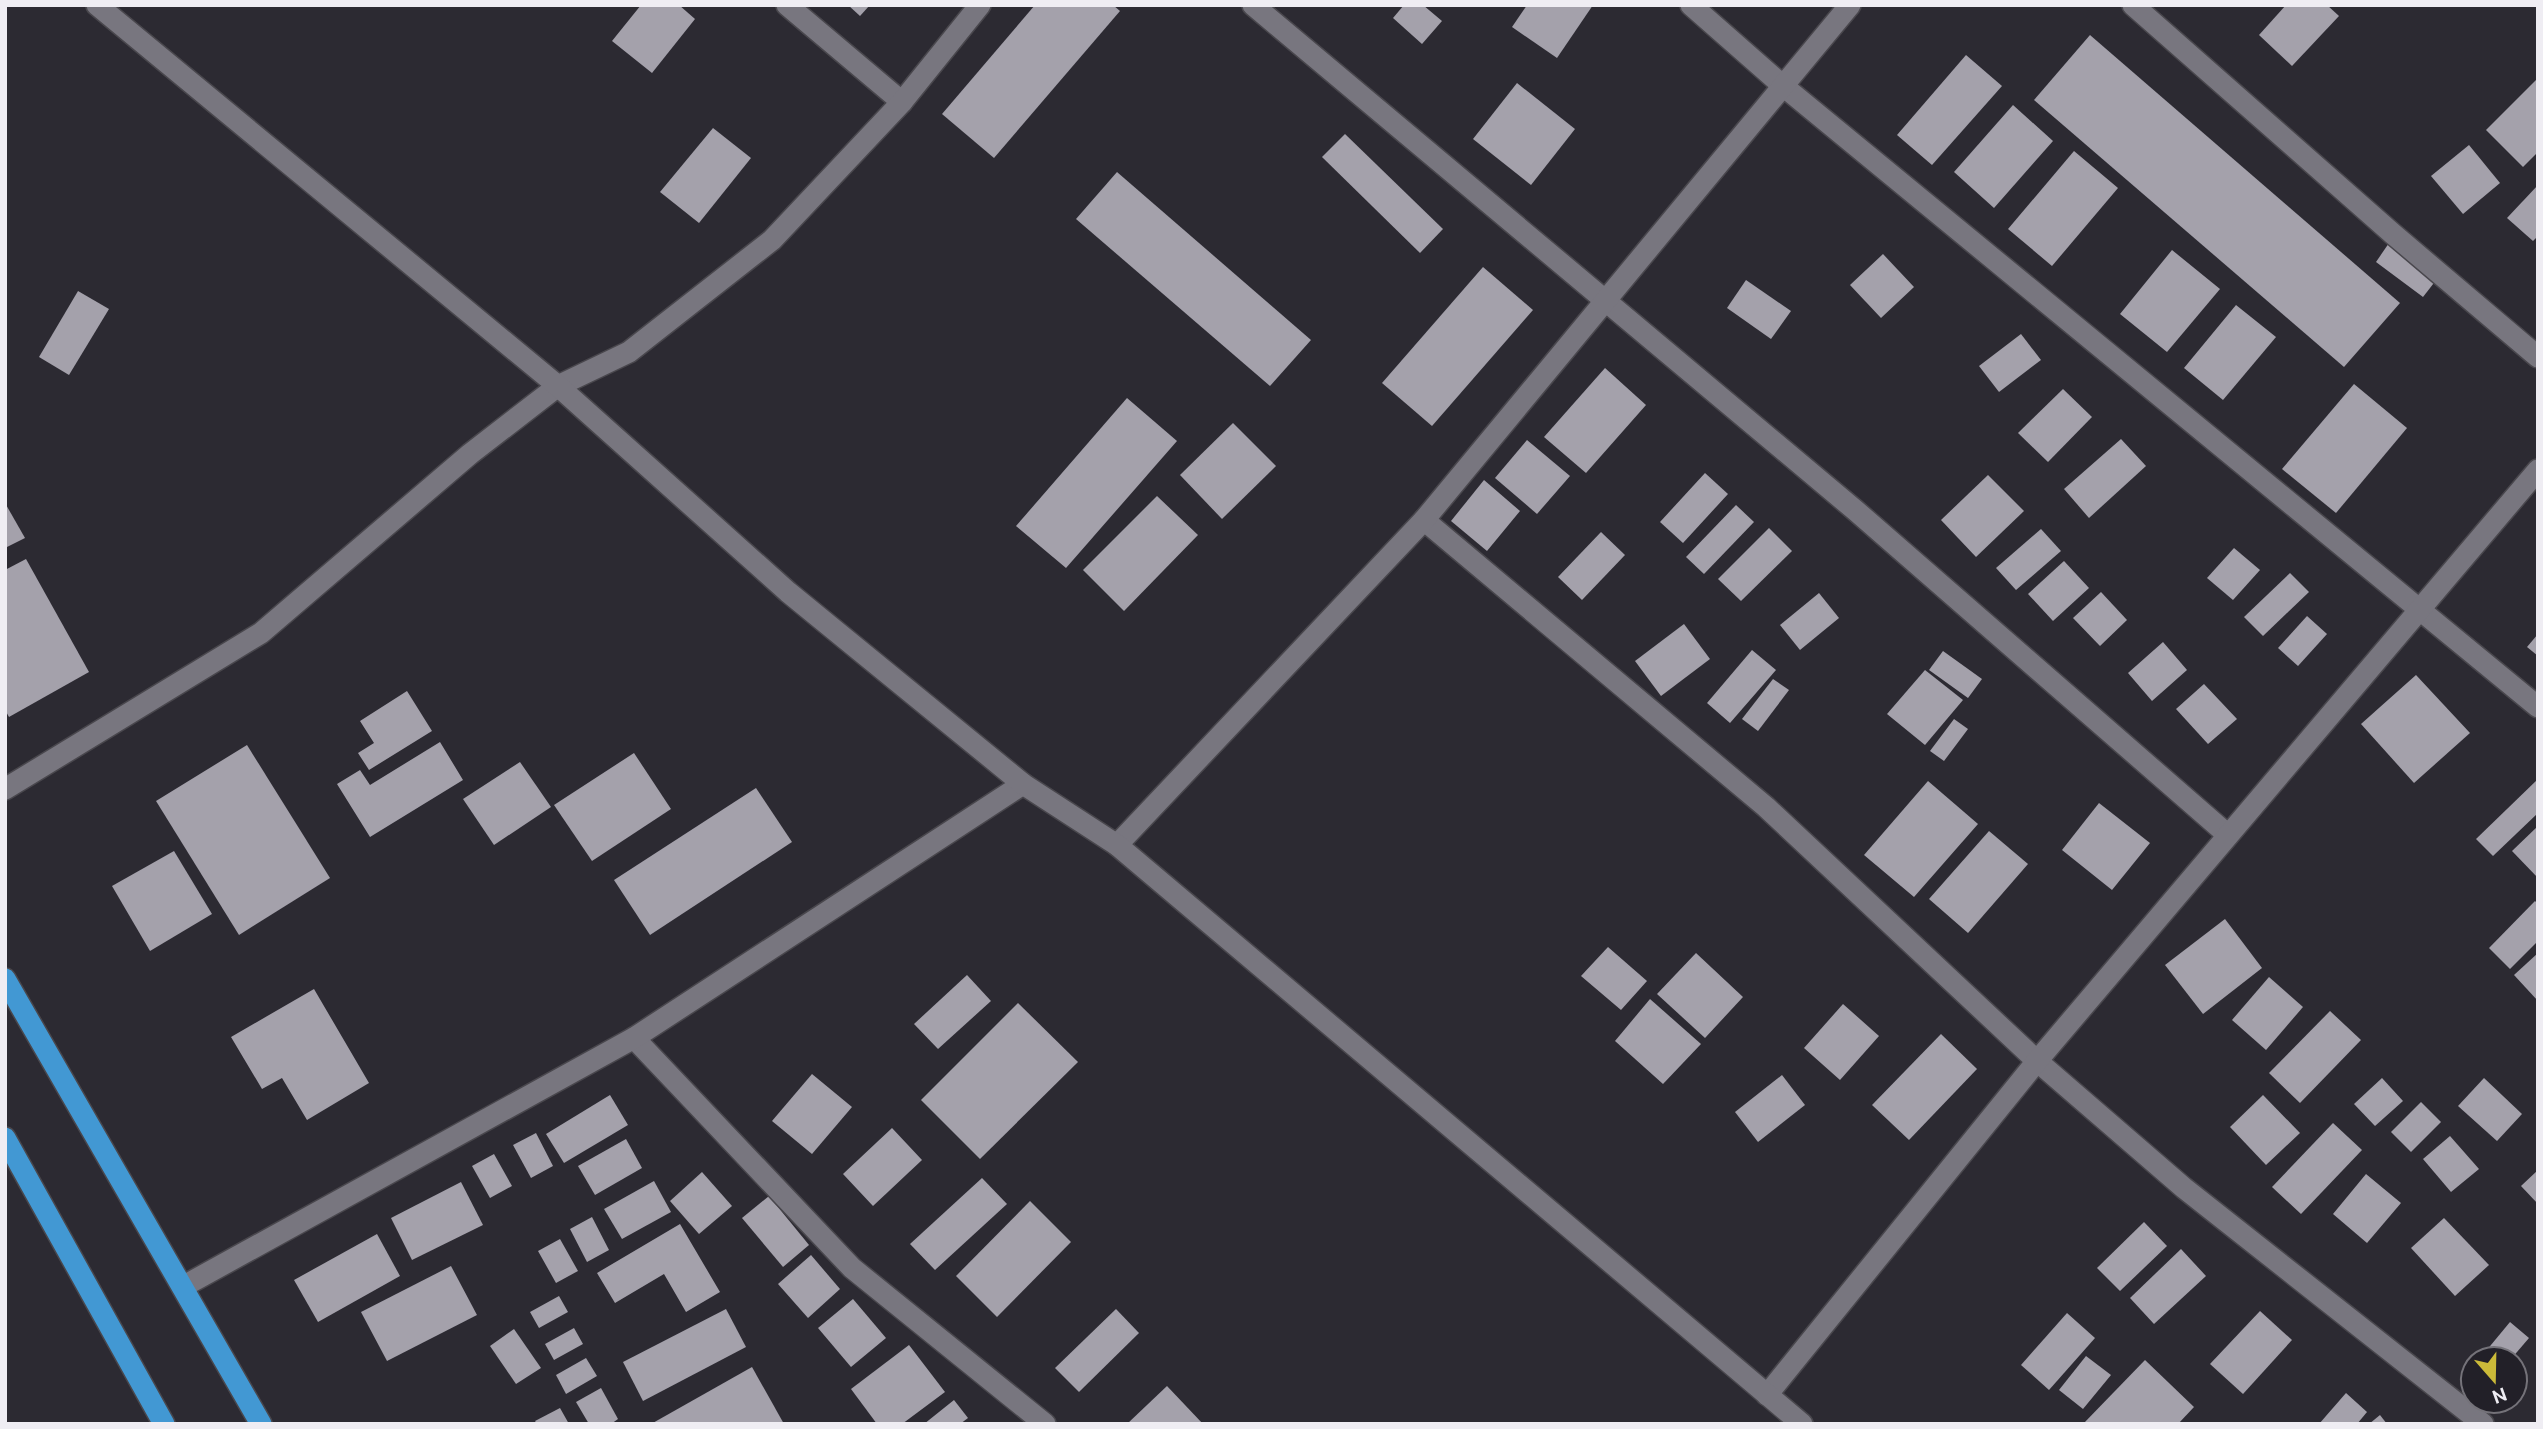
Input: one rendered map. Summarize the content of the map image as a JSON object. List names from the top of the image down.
{
  "north": "bottom"
}
